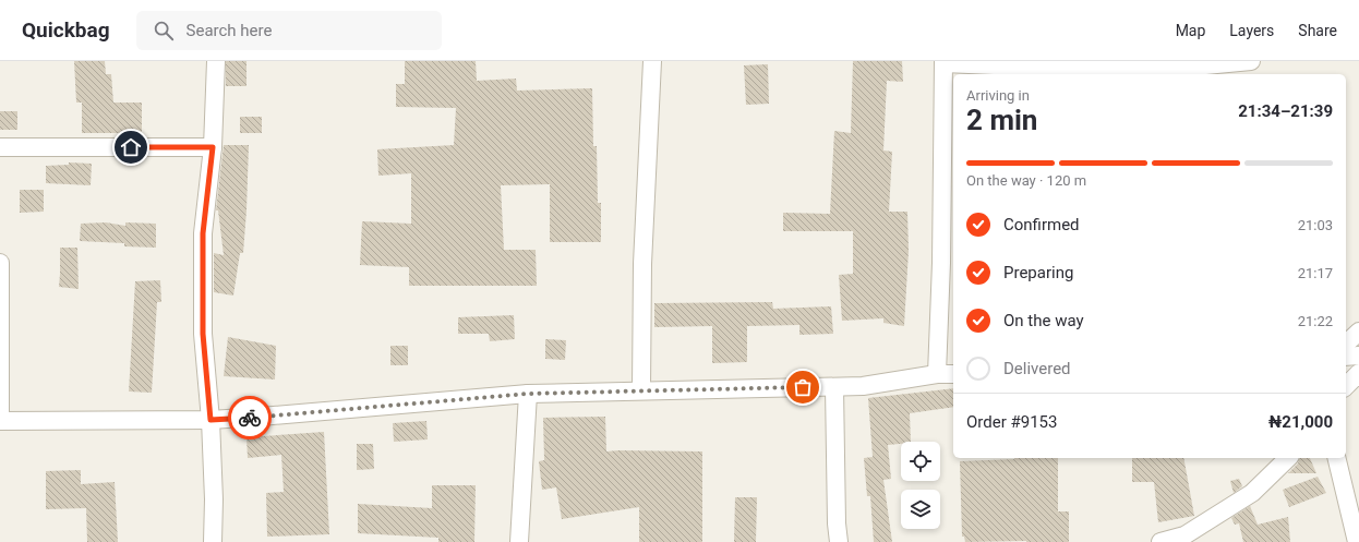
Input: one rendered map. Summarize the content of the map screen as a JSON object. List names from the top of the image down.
{
  "page": {
    "header": "Quickbag",
    "search": "Search here",
    "nav": ["Map", "Layers", "Share"],
    "heading": ["2 min", "Arriving in", "21:34–21:39"],
    "panel": ["Order #9153", "₦21,000"],
    "bar": "On the way · 120 m",
    "list": [
      ["Confirmed", "21:03"],
      ["Preparing", "21:17"],
      ["On the way", "21:22"],
      "Delivered"
    ]
  }
}
